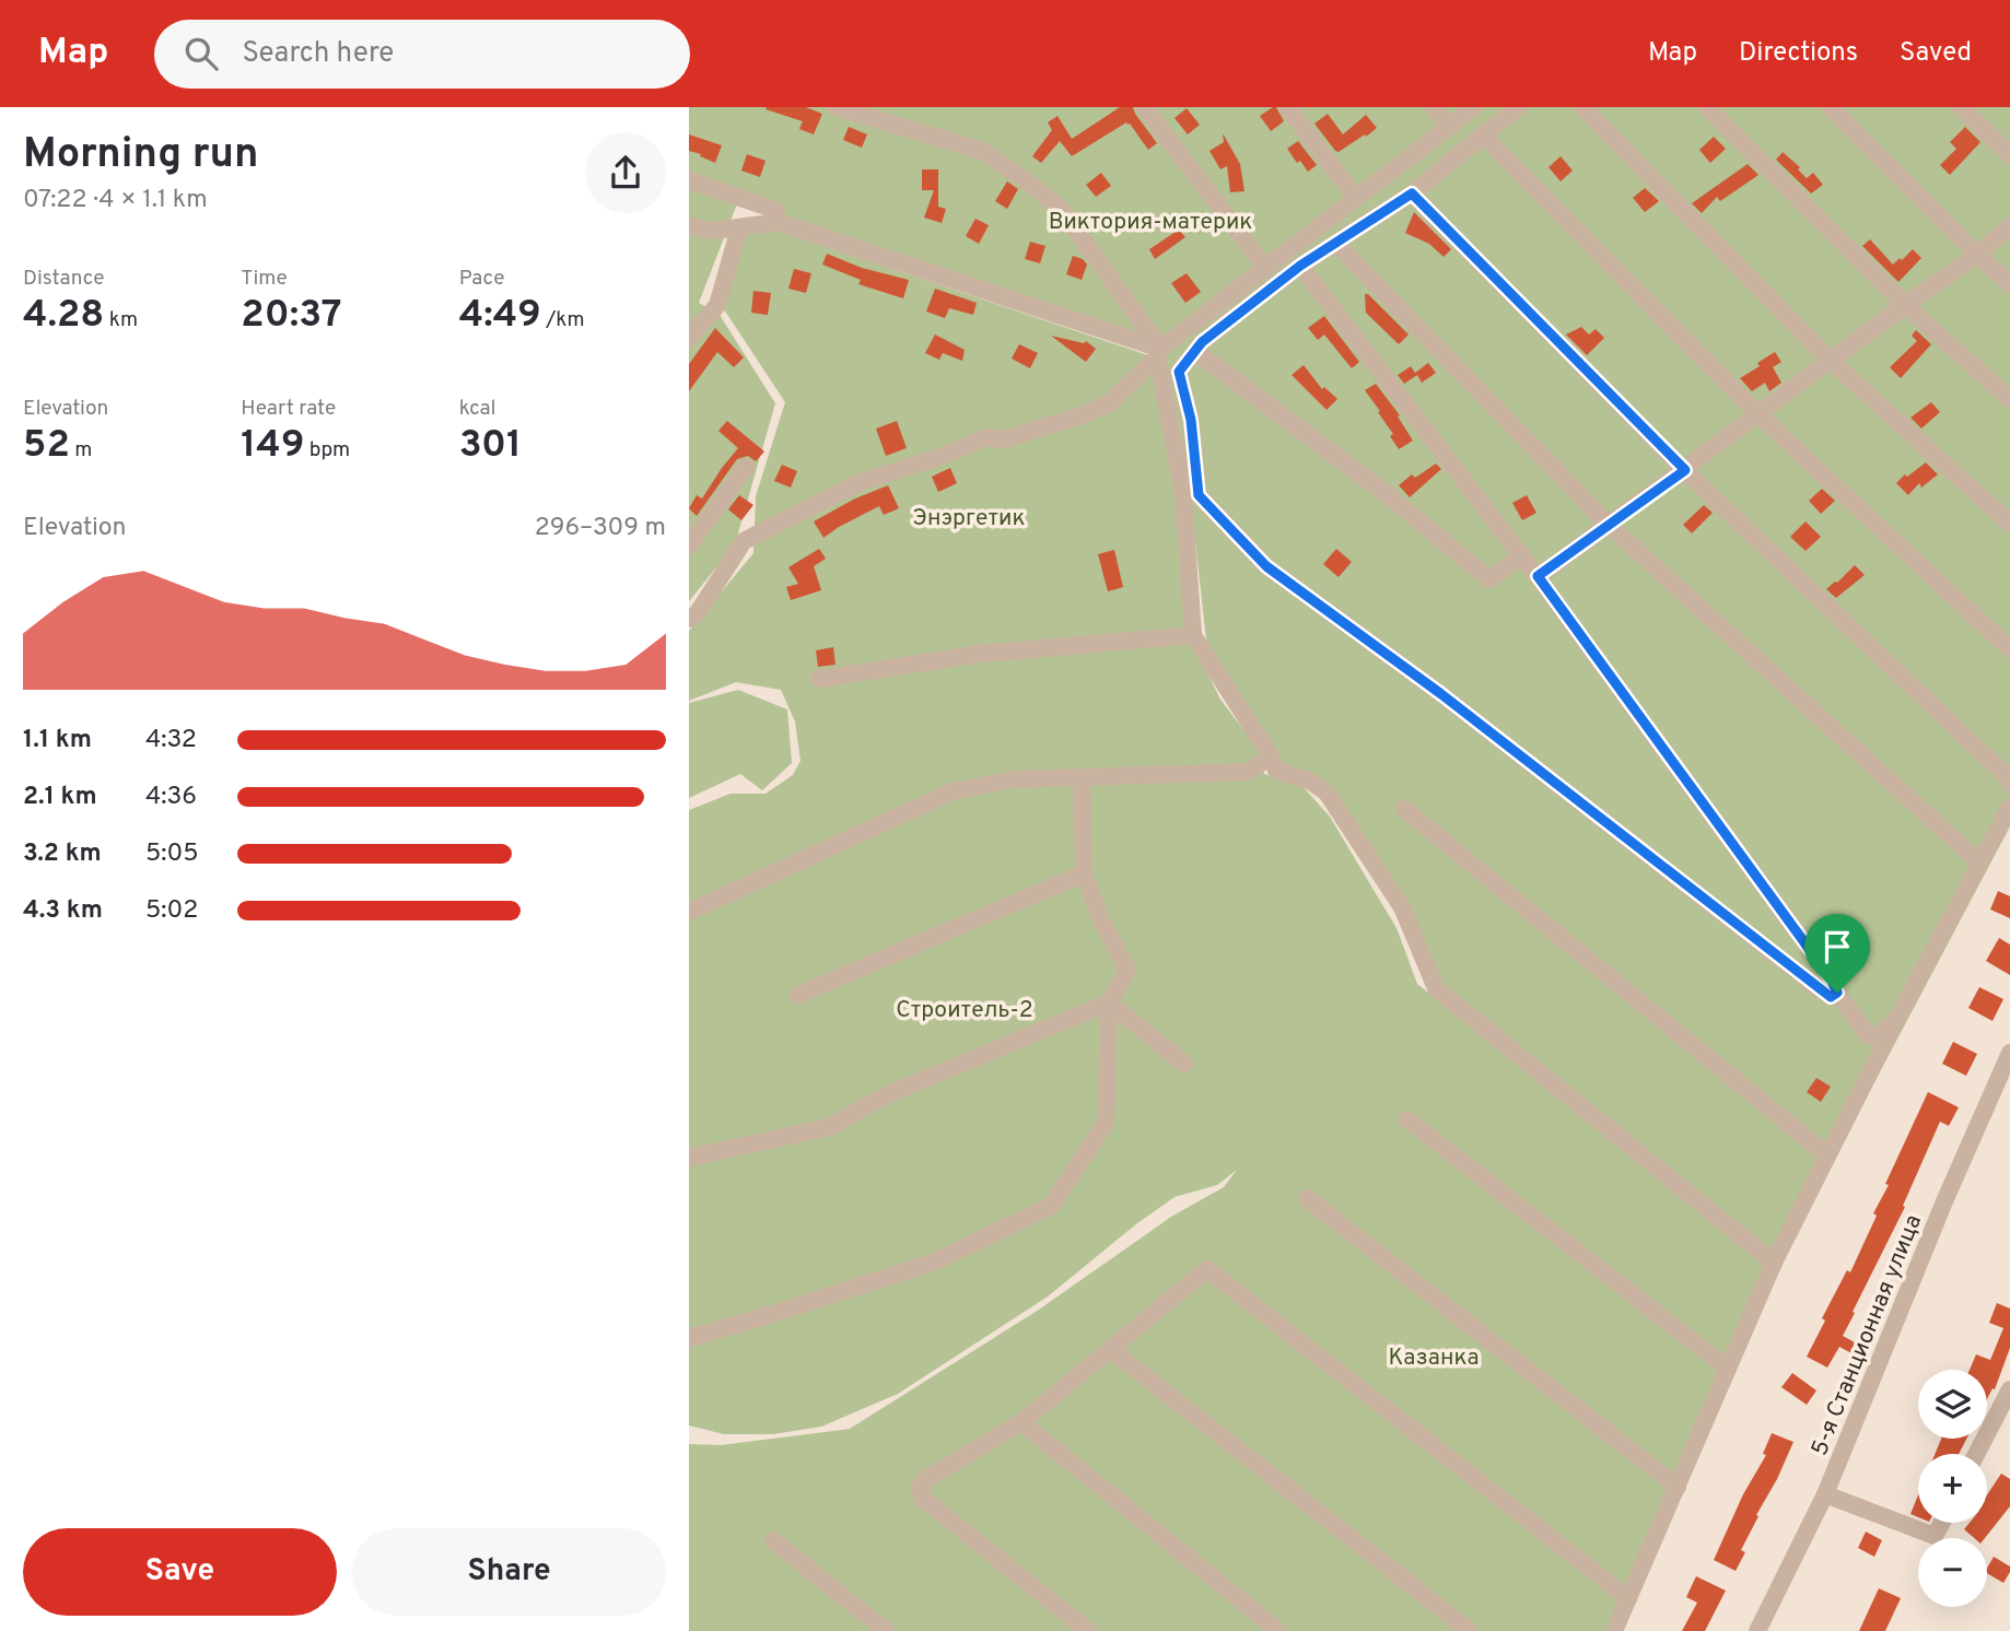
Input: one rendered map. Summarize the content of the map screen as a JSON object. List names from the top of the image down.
{
  "streets": {
    "street": ["5-я Станционная улица"]
  },
  "parks": [
    "Виктория-материк",
    "Энэргетик",
    "Строитель-2",
    "Казанка"
  ],
  "page": {
    "header": "Map",
    "search": "Search here",
    "nav": ["Map", "Directions", "Saved"],
    "heading": ["Morning run", "07:22 · 4 × 1.1 km"],
    "stats": [
      ["Distance", "4.28 km"],
      ["Time", "20:37"],
      ["Pace", "4:49 /km"],
      ["Elevation", "52 m"],
      ["Heart rate", "149 bpm"],
      ["kcal", "301"]
    ],
    "chart": ["Elevation", "296–309 m"],
    "list": [
      {
        "name": "1.1 km",
        "note": "4:32"
      },
      {
        "name": "2.1 km",
        "note": "4:36"
      },
      {
        "name": "3.2 km",
        "note": "5:05"
      },
      {
        "name": "4.3 km",
        "note": "5:02"
      }
    ],
    "map_buttons": ["+", "−"],
    "buttons": ["Save", "Share"]
  }
}
